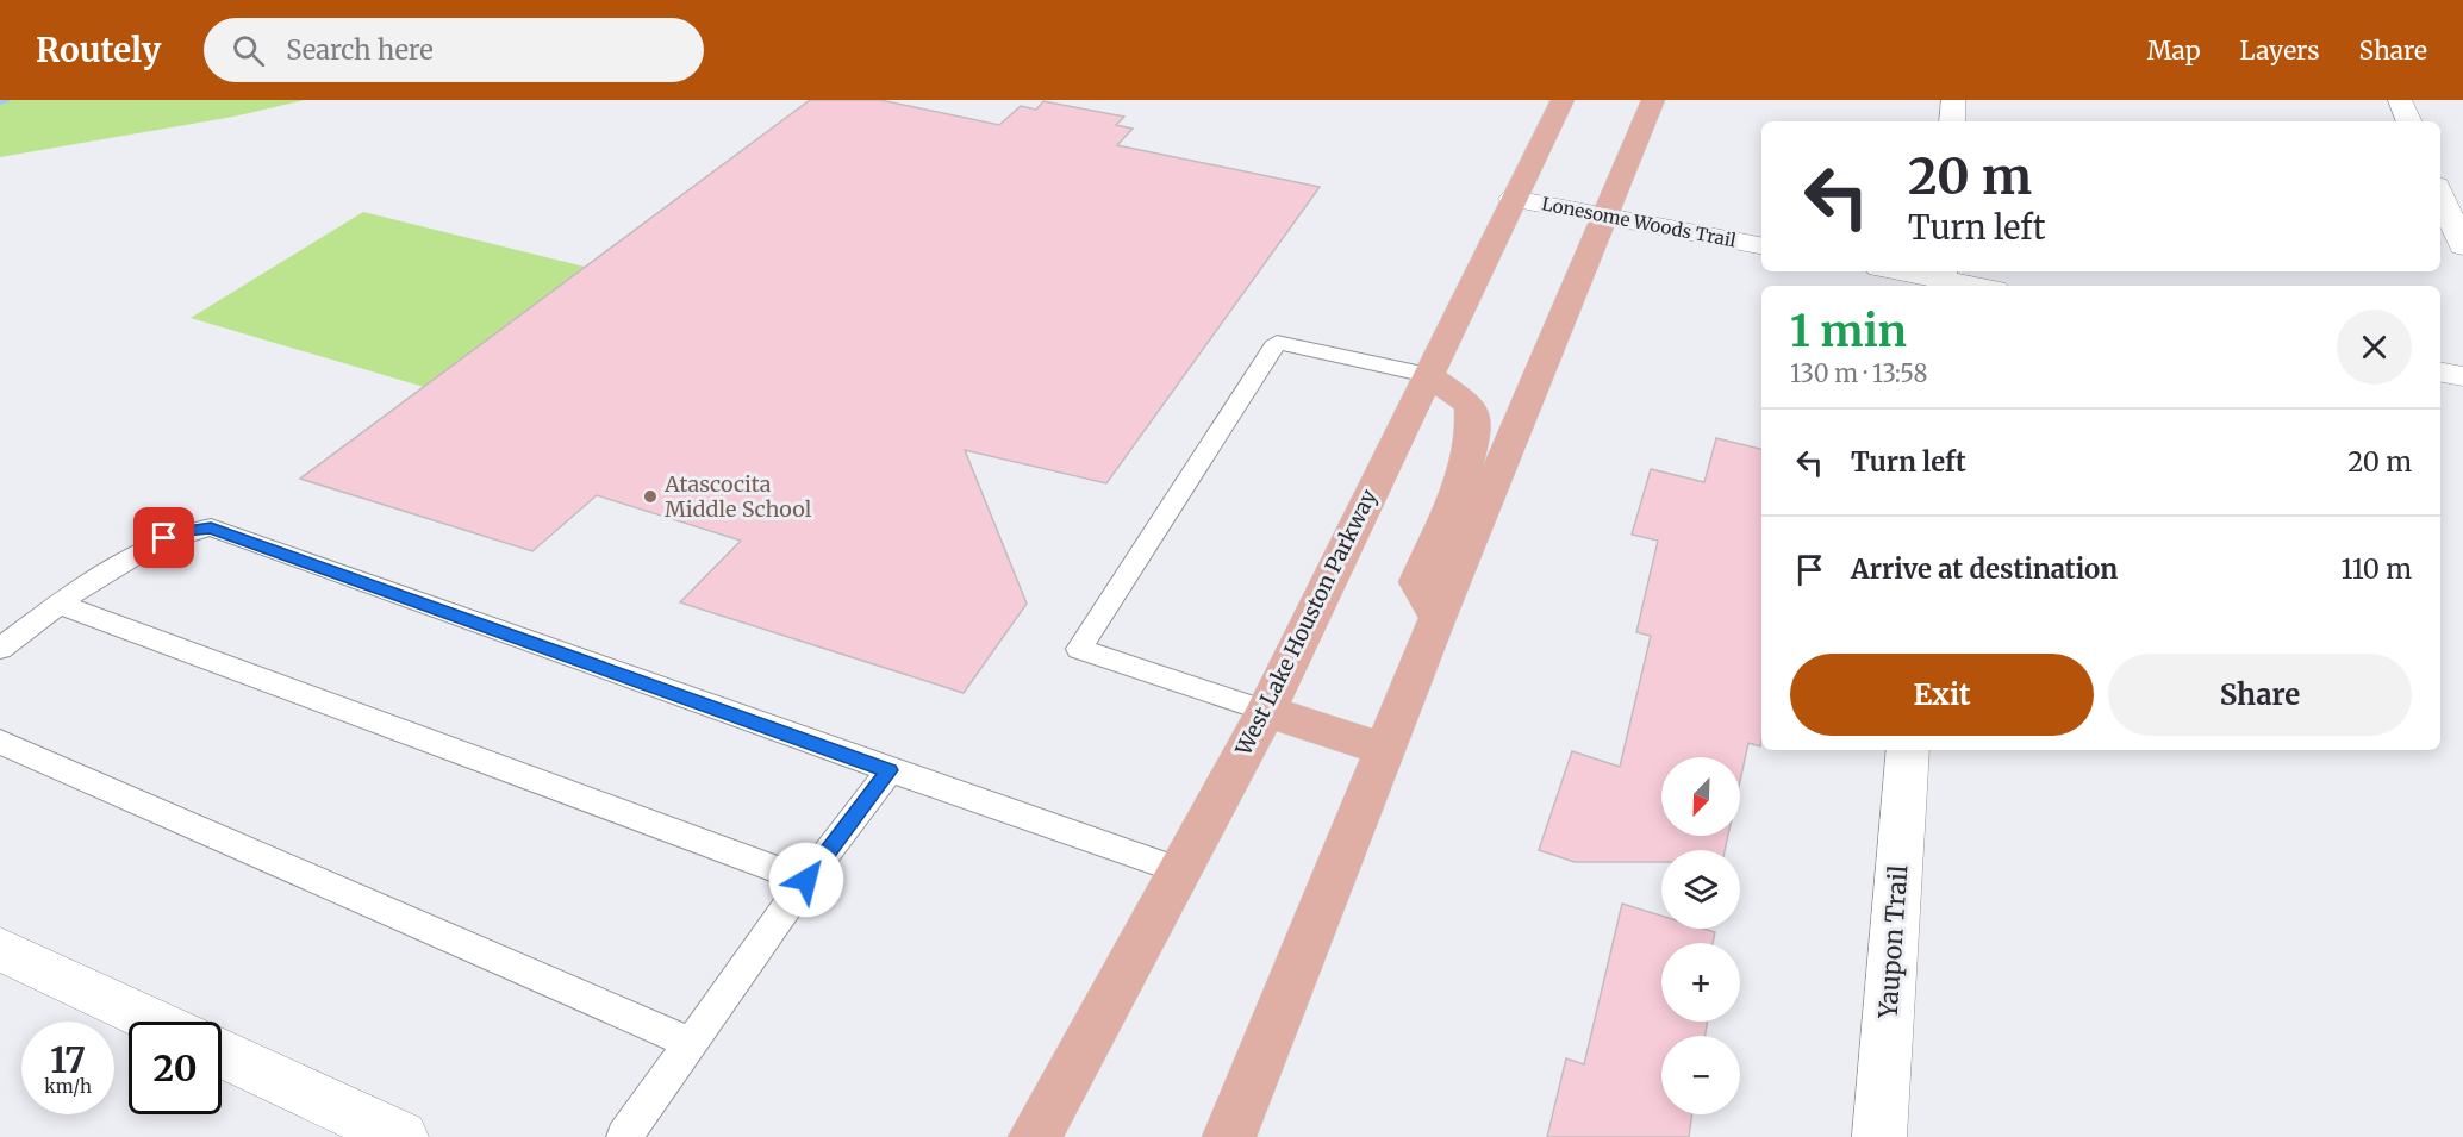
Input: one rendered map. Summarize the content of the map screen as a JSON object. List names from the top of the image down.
{
  "streets": {
    "main road": ["West Lake Houston Parkway"],
    "street": ["Lonesome Woods Trail", "Yaupon Trail"]
  },
  "crossings": [
    ["Lonesome Woods Trail", "West Lake Houston Parkway"]
  ],
  "places": ["Atascocita Middle School"],
  "north": "bottom left",
  "page": {
    "header": "Routely",
    "search": "Search here",
    "nav": ["Map", "Layers", "Share"],
    "turn": ["20 m", "Turn left"],
    "heading": ["1 min", "130 m · 13:58"],
    "list": [
      {
        "name": "Turn left",
        "value": "20 m"
      },
      {
        "name": "Arrive at destination",
        "value": "110 m"
      }
    ],
    "buttons": ["Exit", "Share"],
    "map_buttons": ["+", "−"],
    "speed": "17 km/h",
    "limit": "20"
  }
}
